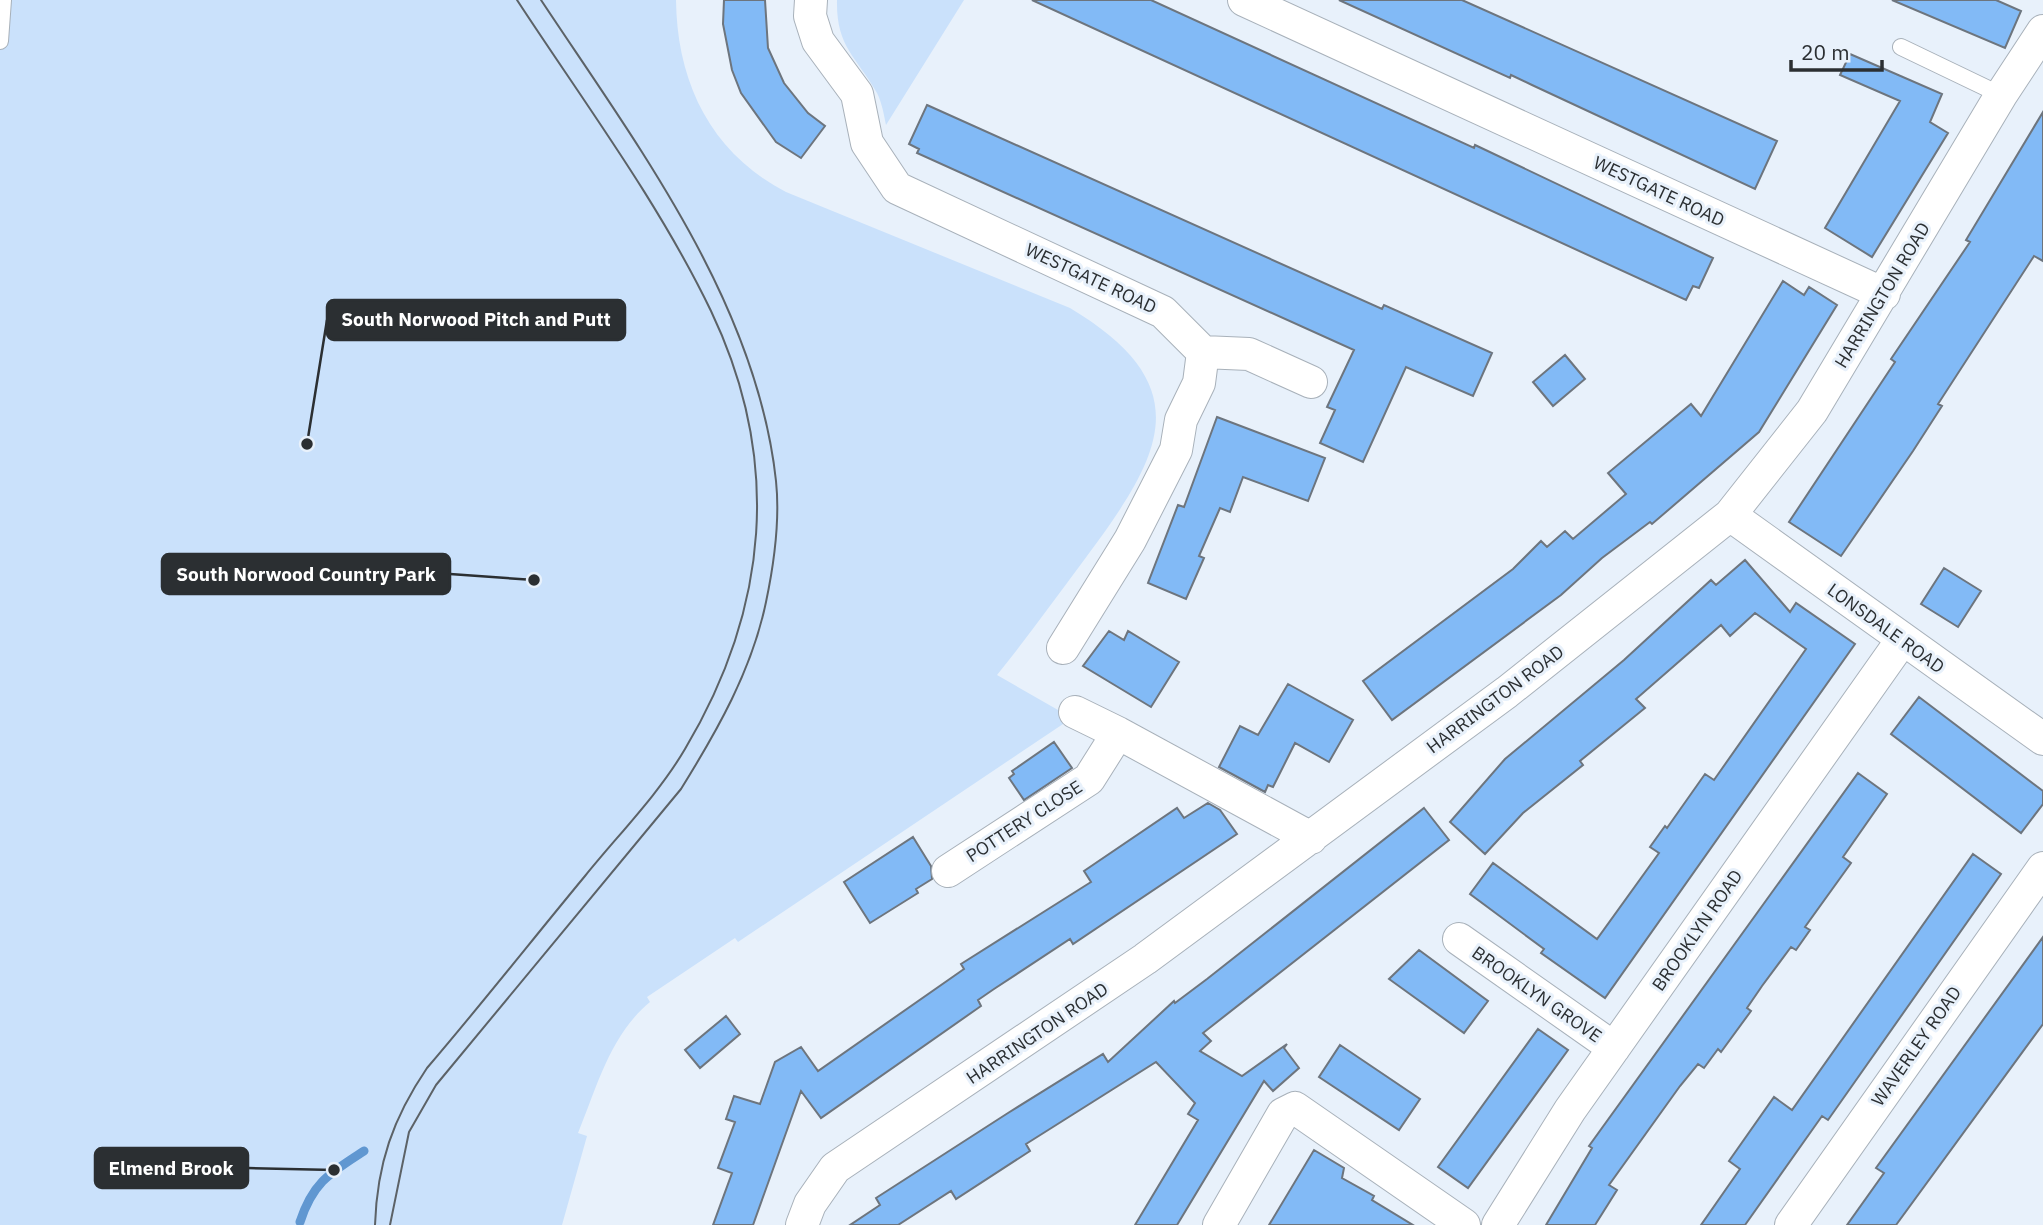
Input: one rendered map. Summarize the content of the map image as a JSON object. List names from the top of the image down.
{
  "streets": {
    "street": [
      "WESTGATE ROAD",
      "HARRINGTON ROAD",
      "LONSDALE ROAD",
      "POTTERY CLOSE",
      "BROOKLYN ROAD",
      "BROOKLYN GROVE",
      "WAVERLEY ROAD"
    ]
  },
  "crossings": [
    ["WESTGATE ROAD", "HARRINGTON ROAD"],
    ["HARRINGTON ROAD", "LONSDALE ROAD"],
    ["LONSDALE ROAD", "BROOKLYN ROAD"],
    ["BROOKLYN ROAD", "BROOKLYN GROVE"]
  ],
  "places": ["South Norwood Pitch and Putt", "South Norwood Country Park", "Elmend Brook"],
  "scale_bar": "20 m"
}
